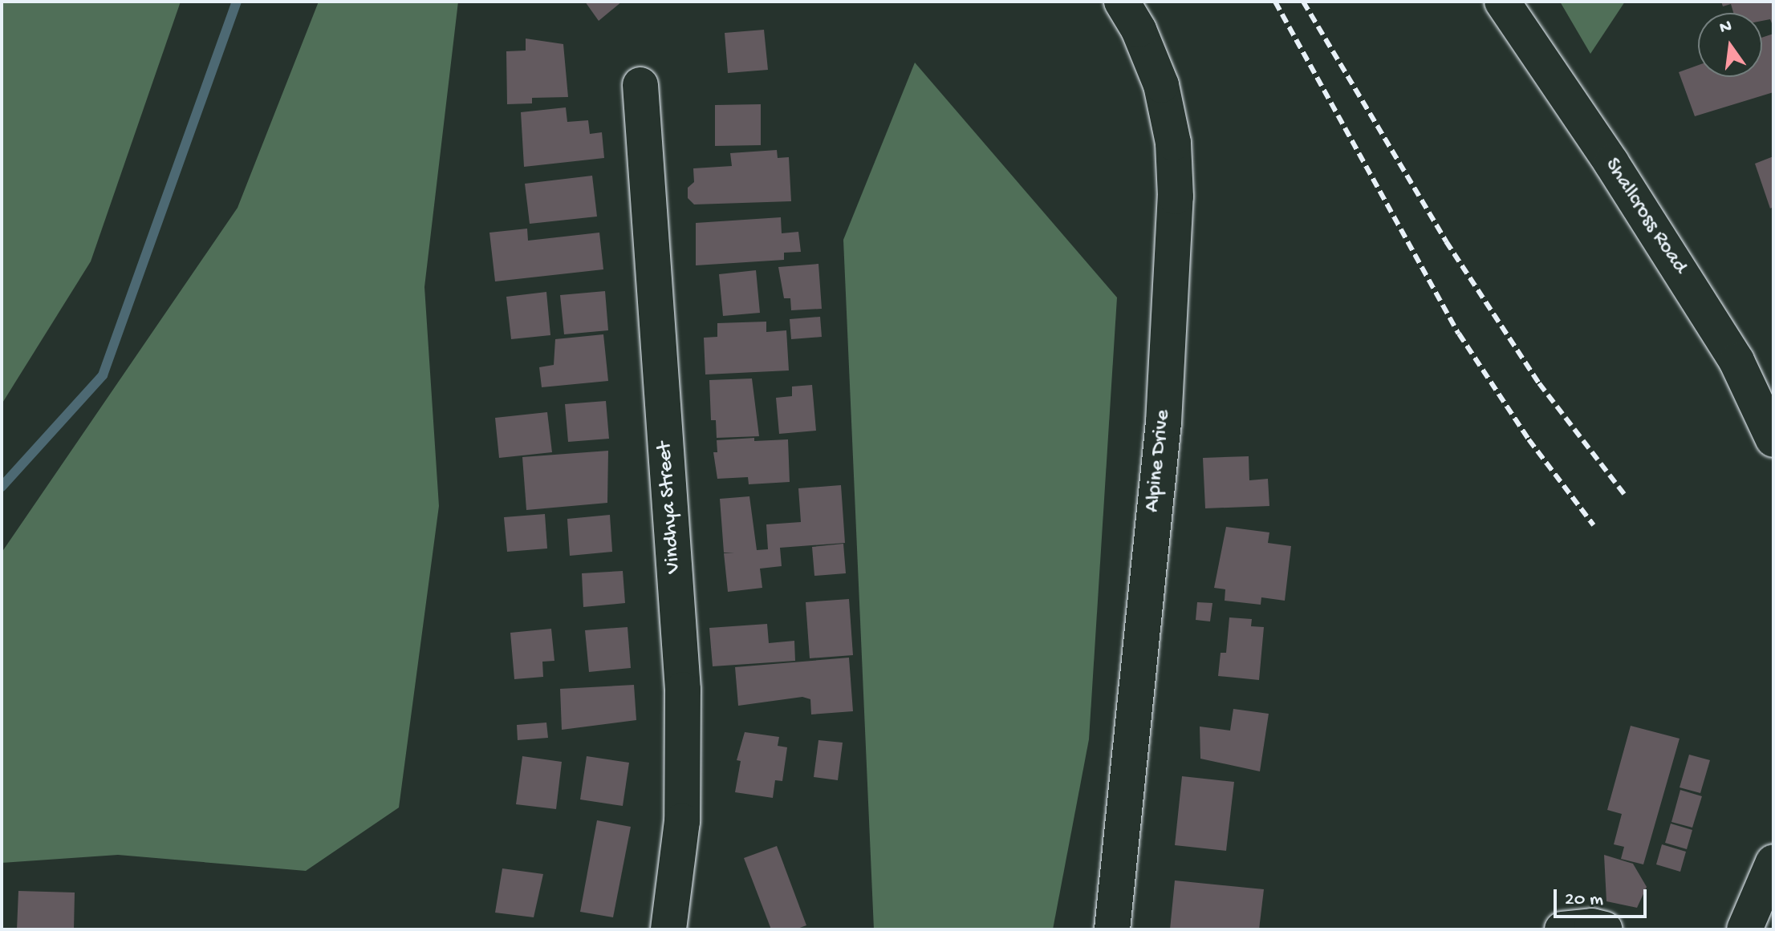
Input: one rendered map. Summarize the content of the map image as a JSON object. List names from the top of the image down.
{
  "streets": {
    "street": ["Shallcross Road", "Alpine Drive", "Vindhya Street"]
  },
  "scale_bar": "20 m",
  "north": "top"
}
